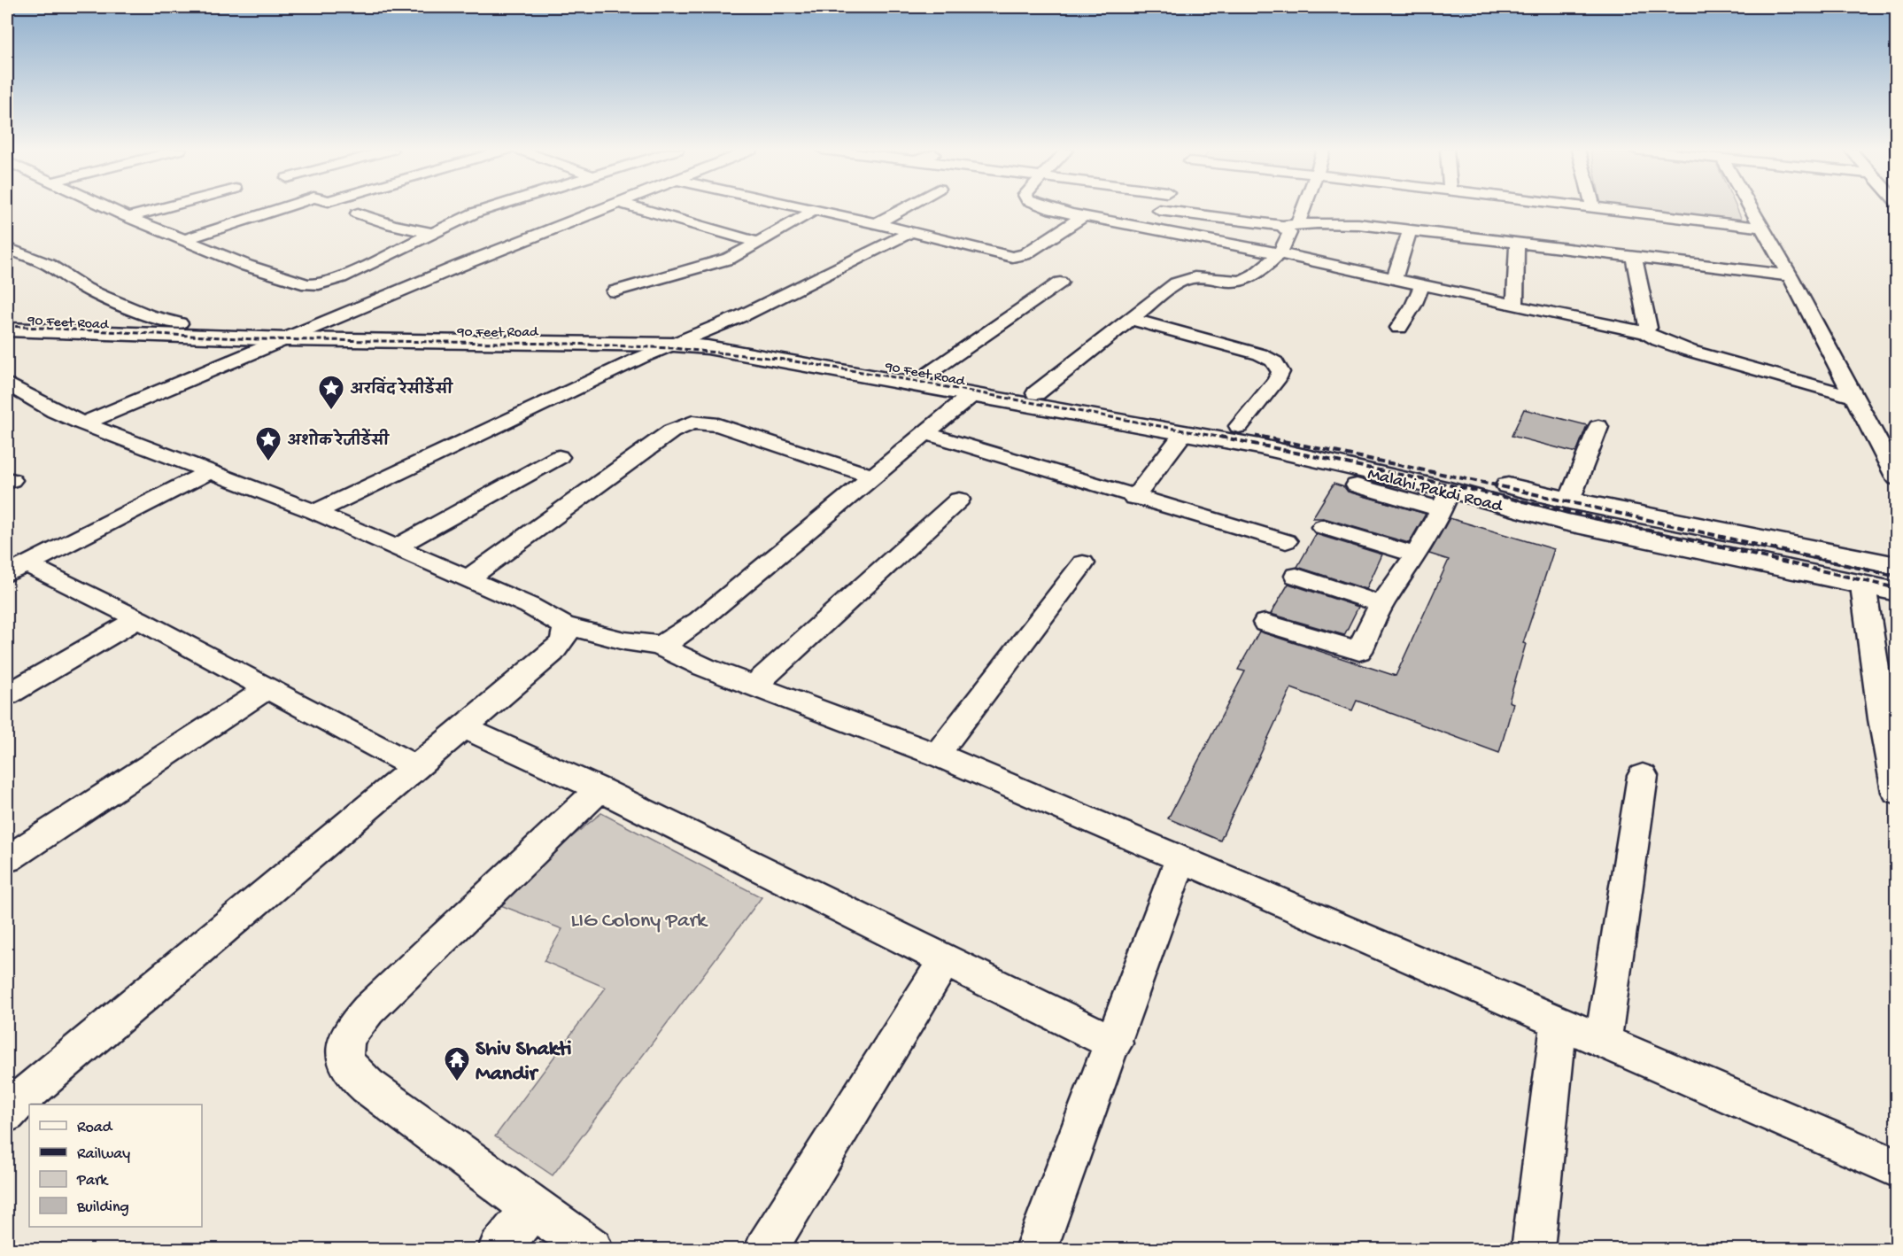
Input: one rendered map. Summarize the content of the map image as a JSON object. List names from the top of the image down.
{
  "streets": {
    "main road": ["90 Feet Road", "Malahi Pakdi Road"]
  },
  "crossings": [
    ["90 Feet Road", "Malahi Pakdi Road"]
  ],
  "parks": ["LIG Colony Park"],
  "places": {
    "place": ["अरविंद रेसीडेंसी", "अशोक रेजीडेंसी"],
    "temple": ["Shiv Shakti Mandir"]
  },
  "legend": [
    "Road",
    "Railway",
    "Park",
    "Building"
  ]
}
